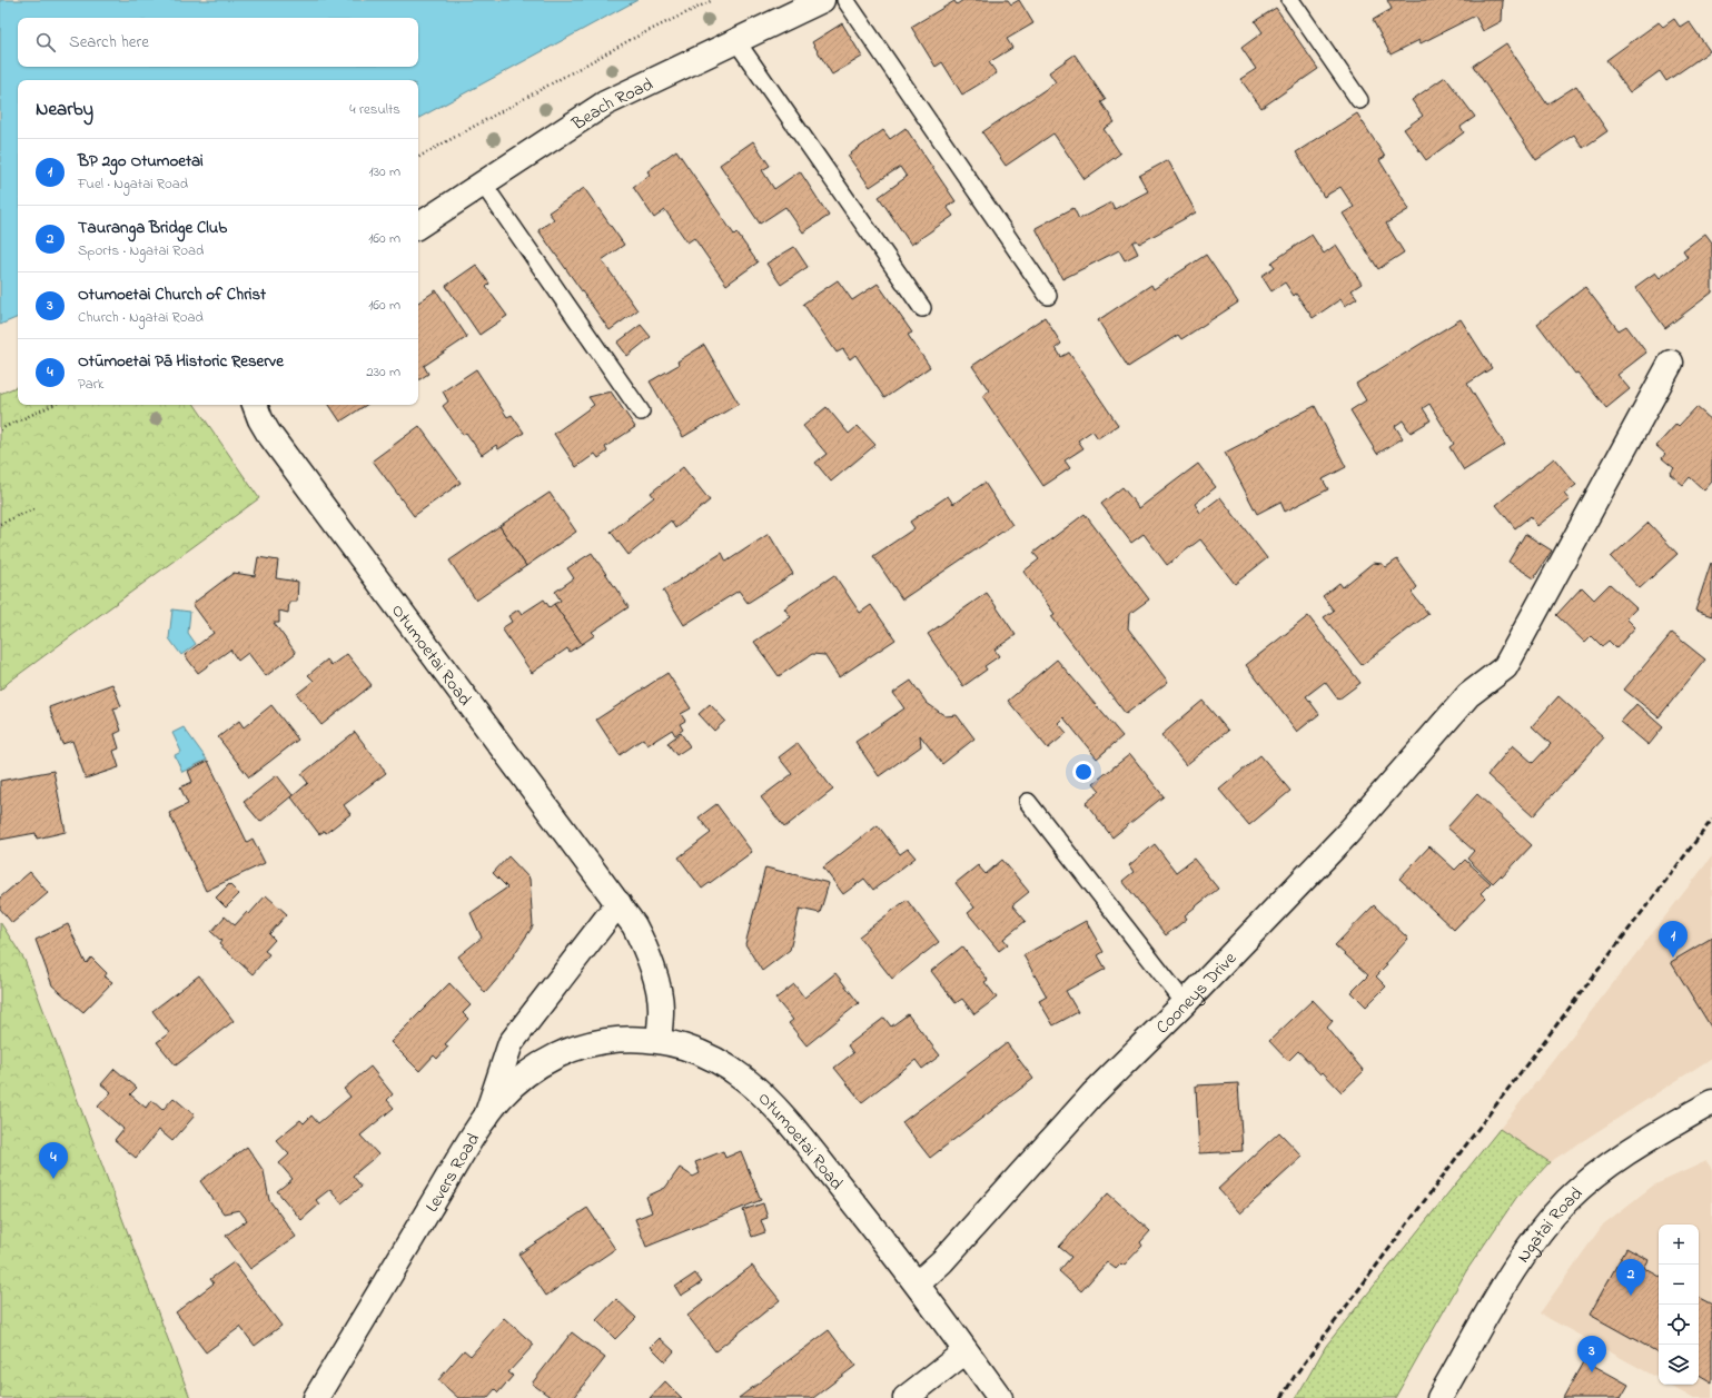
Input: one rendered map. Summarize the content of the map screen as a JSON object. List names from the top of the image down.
{
  "streets": {
    "street": [
      "Beach Road",
      "Otumoetai Road",
      "Cooneys Drive",
      "Levers Road",
      "Ngatai Road"
    ]
  },
  "crossings": [
    ["Otumoetai Road", "Cooneys Drive"],
    ["Otumoetai Road", "Levers Road"]
  ],
  "page": {
    "search": "Search here",
    "heading": ["Nearby", "4 results"],
    "list": [
      {
        "mark": "1",
        "name": "BP 2go Otumoetai",
        "note": "Fuel · Ngatai Road",
        "value": "130 m"
      },
      {
        "mark": "2",
        "name": "Tauranga Bridge Club",
        "note": "Sports · Ngatai Road",
        "value": "160 m"
      },
      {
        "mark": "3",
        "name": "Otumoetai Church of Christ",
        "note": "Church · Ngatai Road",
        "value": "160 m"
      },
      {
        "mark": "4",
        "name": "Otūmoetai Pā Historic Reserve",
        "note": "Park",
        "value": "230 m"
      }
    ],
    "pins": [
      "1",
      "4",
      "2",
      "3"
    ],
    "map_buttons": ["+", "−"]
  }
}
